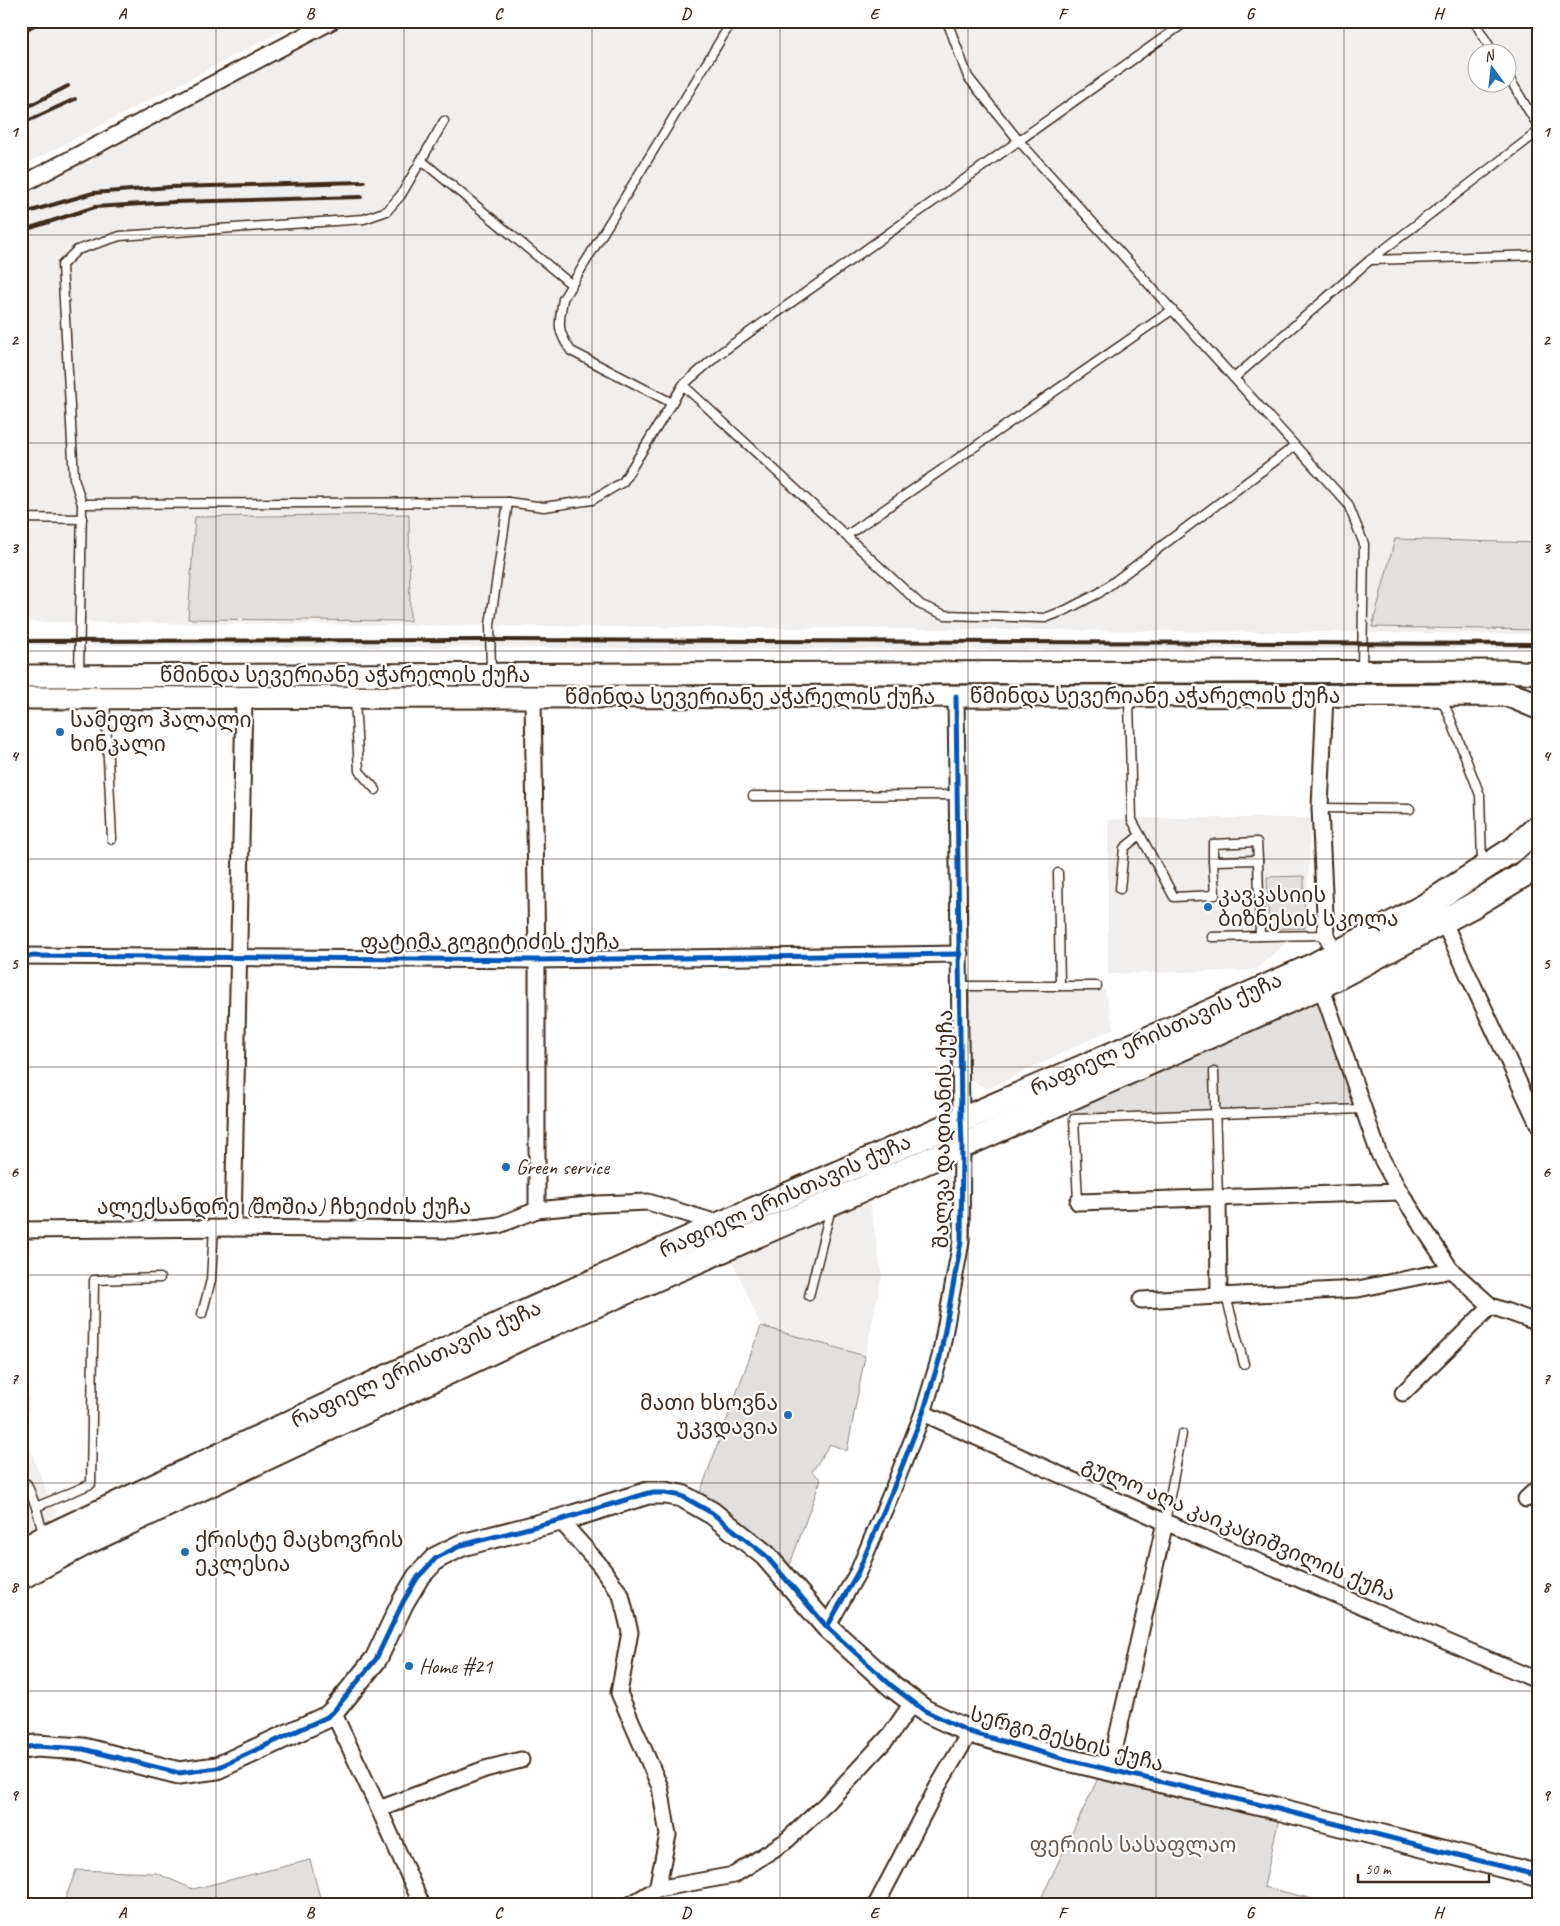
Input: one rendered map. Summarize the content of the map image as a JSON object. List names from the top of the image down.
{
  "streets": {
    "main road": ["წმინდა სევერიანე აჭარელის ქუჩა", "რაფიელ ერისთავის ქუჩა", "სერგი მესხის ქუჩა"],
    "street": [
      "ფატიმა გოგიტიძის ქუჩა",
      "შალვა დადიანის ქუჩა",
      "ალექსანდრე (შოშია) ჩხეიძის ქუჩა",
      "გულო აღა კაიკაციშვილის ქუჩა"
    ]
  },
  "crossings": [
    ["წმინდა სევერიანე აჭარელის ქუჩა", "შალვა დადიანის ქუჩა"],
    ["ფატიმა გოგიტიძის ქუჩა", "შალვა დადიანის ქუჩა"],
    ["რაფიელ ერისთავის ქუჩა", "შალვა დადიანის ქუჩა"],
    ["რაფიელ ერისთავის ქუჩა", "ალექსანდრე (შოშია) ჩხეიძის ქუჩა"],
    ["შალვა დადიანის ქუჩა", "გულო აღა კაიკაციშვილის ქუჩა"],
    ["შალვა დადიანის ქუჩა", "სერგი მესხის ქუჩა"]
  ],
  "parks": ["ფერიის სასაფლაო"],
  "places": [
    "სამეფო ჰალალი ხინკალი",
    "კავკასიის ბიზნესის სკოლა",
    "Green service",
    "მათი ხსოვნა უკვდავია",
    "ქრისტე მაცხოვრის ეკლესია",
    "Home #21"
  ],
  "scale_bar": "50 m",
  "north": "top",
  "grid": {
    "columns": [
      "A",
      "B",
      "C",
      "D",
      "E",
      "F",
      "G",
      "H"
    ],
    "rows": [
      "1",
      "2",
      "3",
      "4",
      "5",
      "6",
      "7",
      "8",
      "9"
    ]
  }
}
